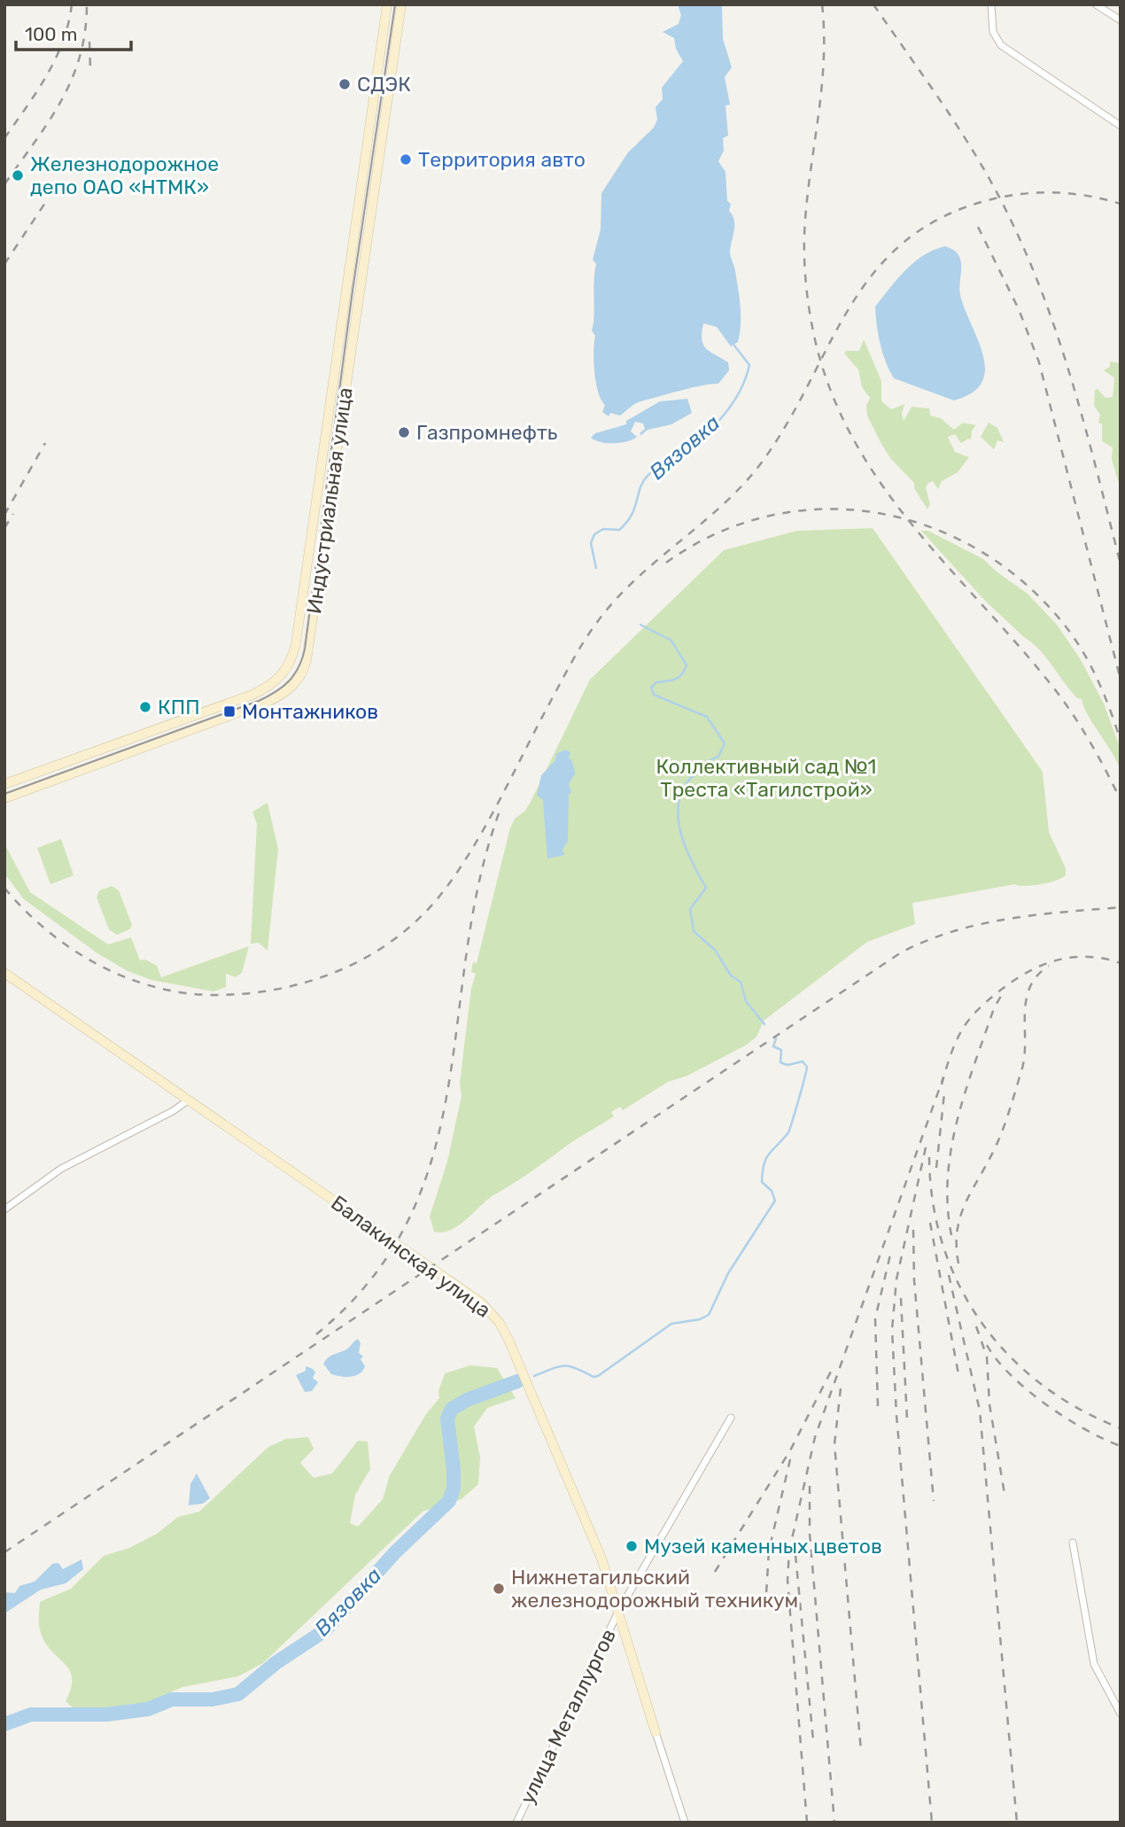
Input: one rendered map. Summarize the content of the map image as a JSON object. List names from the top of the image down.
{
  "streets": {
    "main road": ["Индустриальная улица", "Балакинская улица"],
    "street": ["улица Металлургов"]
  },
  "crossings": [
    ["Балакинская улица", "улица Металлургов"]
  ],
  "water": ["Вязовка"],
  "parks": ["Коллективный сад №1 Треста «Тагилстрой»"],
  "places": {
    "other": [
      "СДЭК",
      "Территория авто",
      "Железнодорожное депо ОАО «НТМК»",
      "Газпромнефть",
      "КПП",
      "Музей каменных цветов",
      "Нижнетагильский железнодорожный техникум"
    ],
    "transit": ["Монтажников"]
  },
  "scale_bar": "100 m"
}
